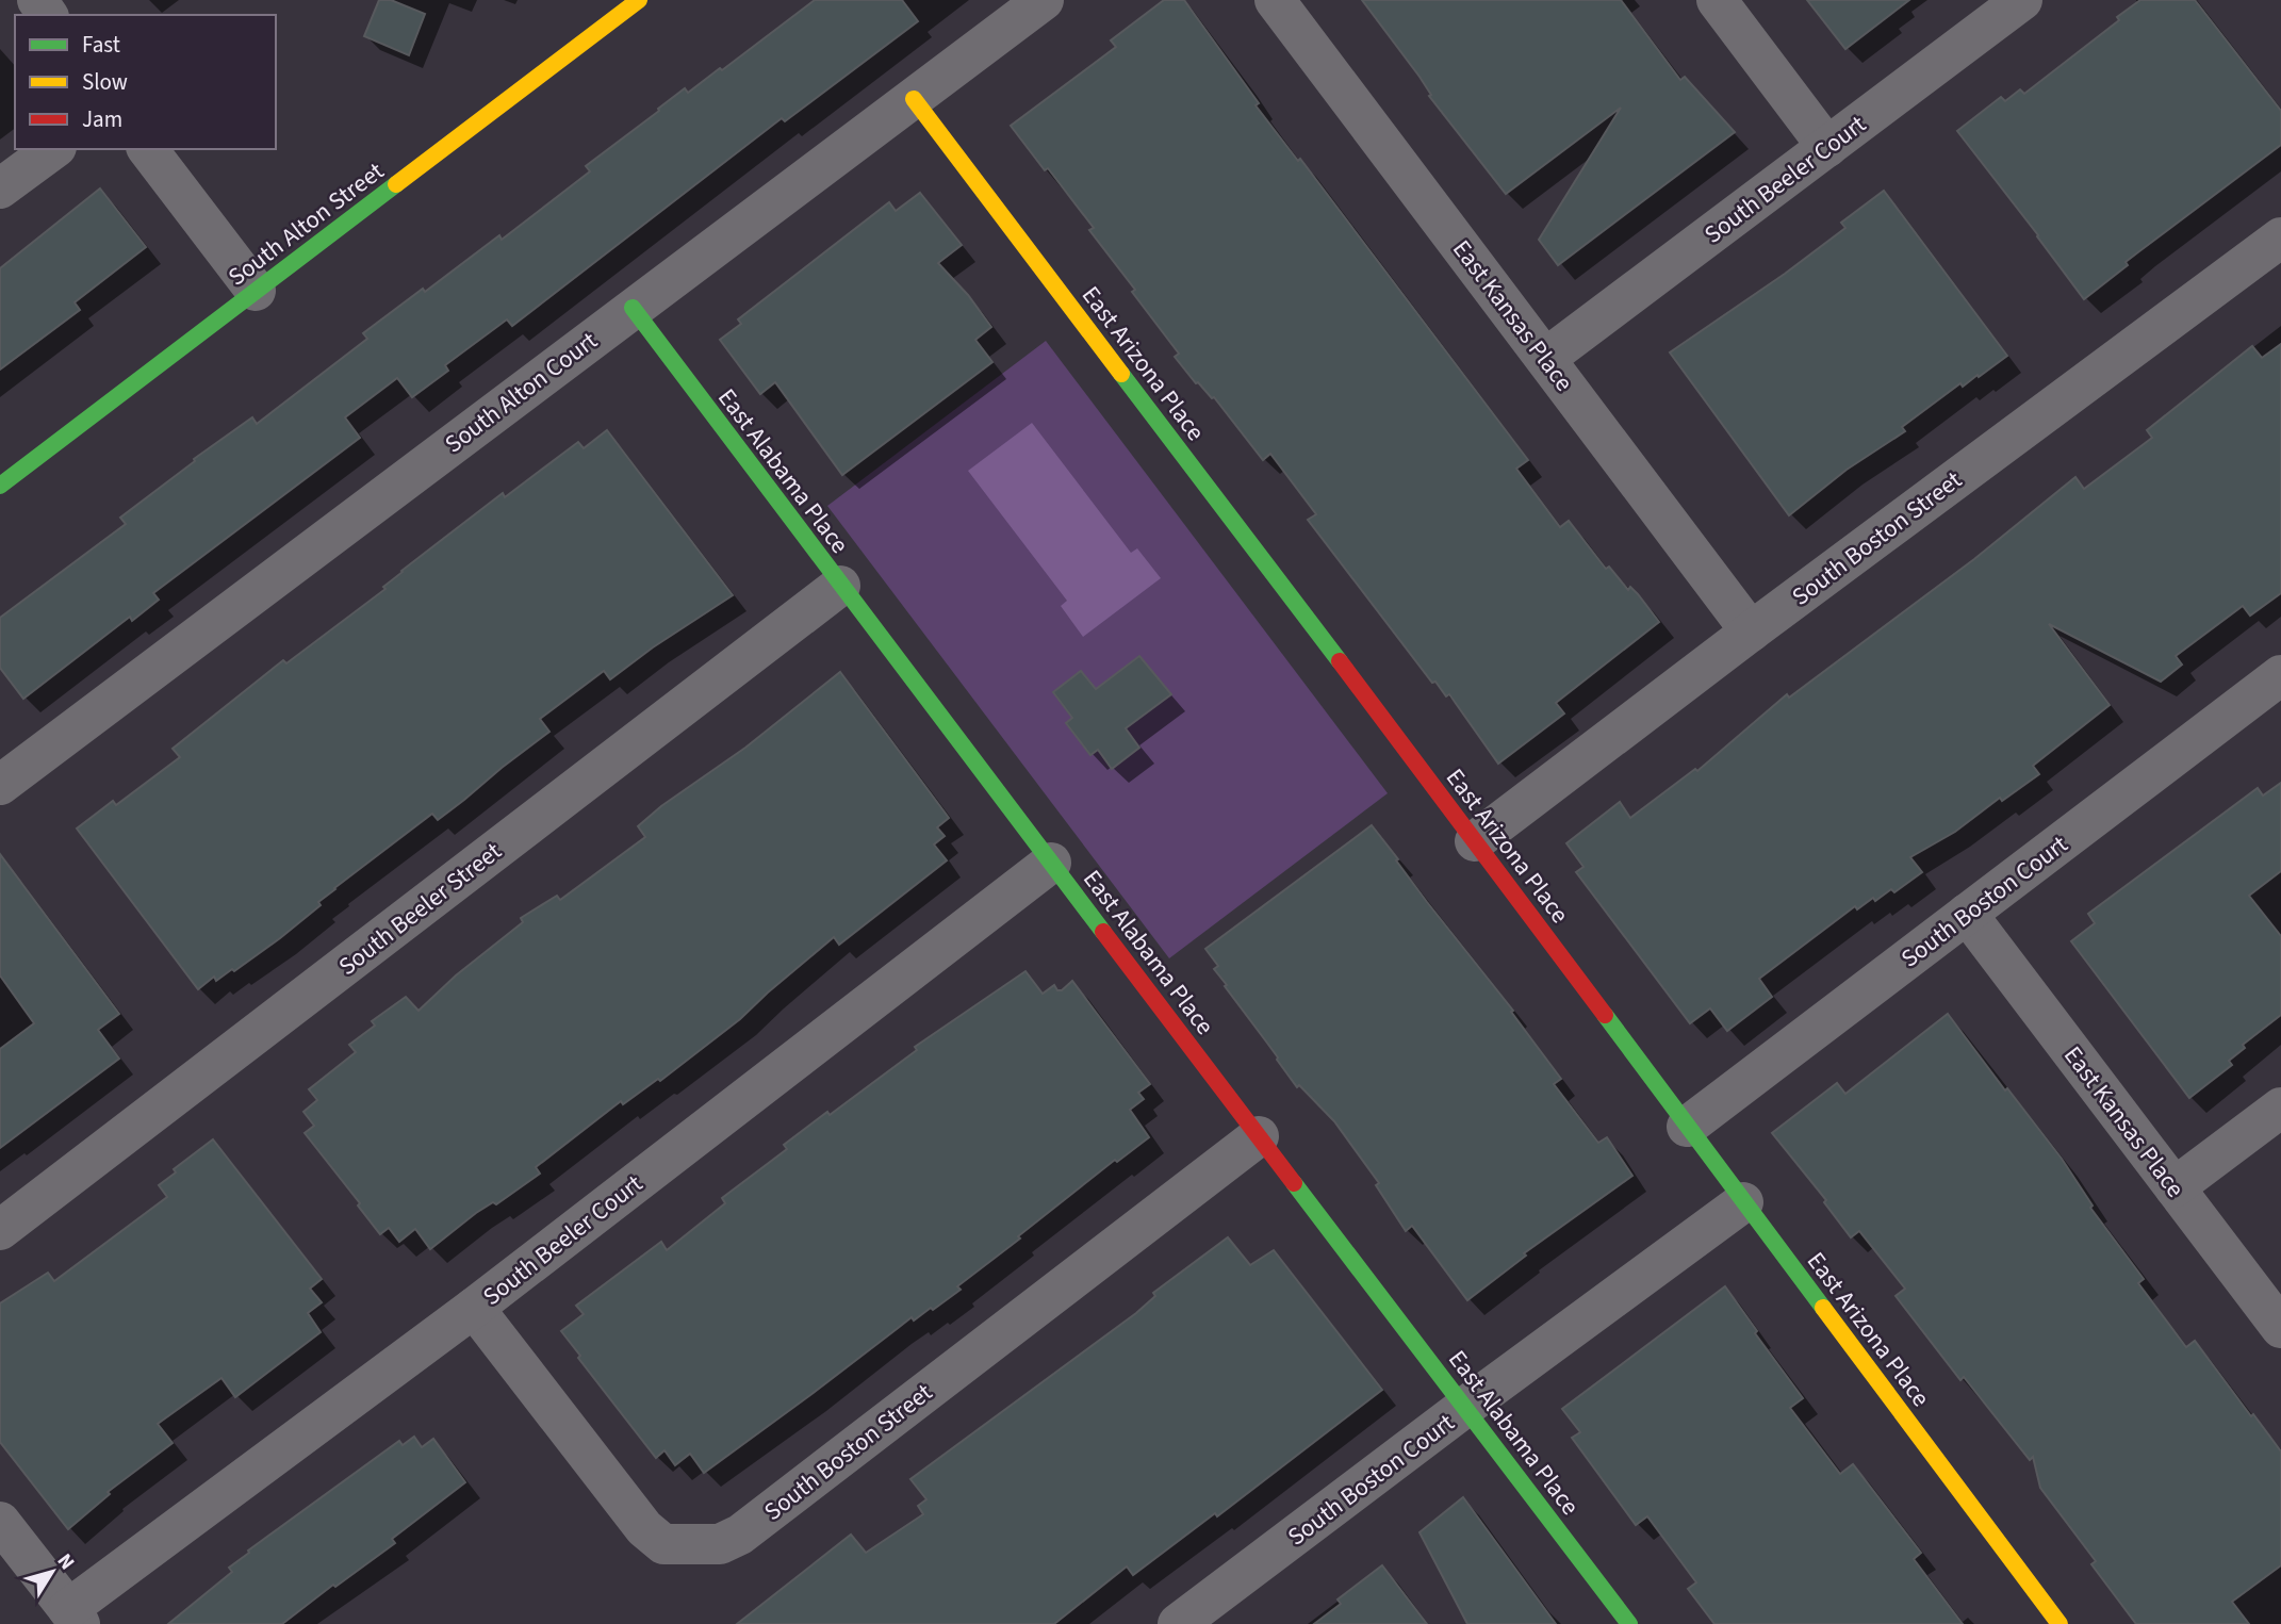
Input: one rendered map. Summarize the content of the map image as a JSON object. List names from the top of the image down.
{
  "streets": {
    "street": [
      "South Beeler Court",
      "South Alton Street",
      "East Kansas Place",
      "East Arizona Place",
      "South Alton Court",
      "East Alabama Place",
      "South Boston Street",
      "South Boston Court",
      "South Beeler Street"
    ]
  },
  "crossings": [
    ["South Beeler Court", "East Kansas Place"],
    ["South Beeler Court", "East Alabama Place"],
    ["South Beeler Court", "South Boston Street"],
    ["East Kansas Place", "South Boston Street"],
    ["East Kansas Place", "South Boston Court"],
    ["East Arizona Place", "South Alton Court"],
    ["East Arizona Place", "South Boston Street"],
    ["East Arizona Place", "South Boston Court"],
    ["South Alton Court", "East Alabama Place"],
    ["East Alabama Place", "South Boston Street"],
    ["East Alabama Place", "South Boston Court"],
    ["East Alabama Place", "South Beeler Street"]
  ],
  "legend": ["Fast", "Slow", "Jam"],
  "north": "top right"
}
